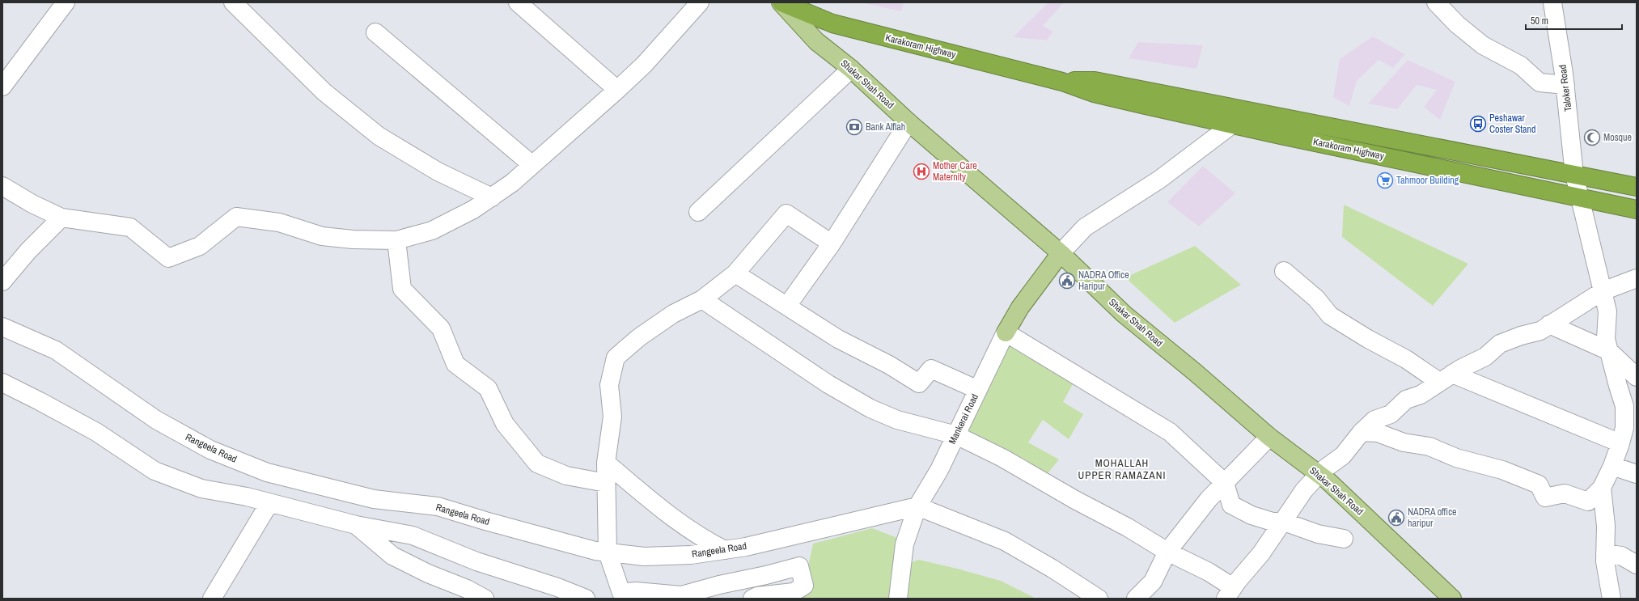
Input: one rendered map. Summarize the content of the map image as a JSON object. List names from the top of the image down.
{
  "streets": {
    "highway": ["Karakoram Highway"],
    "main road": ["Shakar Shah Road", "Mankerai Road"],
    "street": ["Taloker Road", "Rangeela Road"]
  },
  "crossings": [
    ["Karakoram Highway", "Shakar Shah Road"],
    ["Karakoram Highway", "Taloker Road"],
    ["Shakar Shah Road", "Mankerai Road"],
    ["Mankerai Road", "Rangeela Road"]
  ],
  "districts": ["MOHALLAH UPPER RAMAZANI"],
  "places": {
    "bus stop": ["Peshawar Coster Stand"],
    "bank": ["Bank Alflah"],
    "mosque": ["Mosque"],
    "hospital": ["Mother Care Maternity"],
    "supermarket": ["Tahmoor Building"],
    "public building": ["NADRA Office Haripur", "NADRA office haripur"]
  },
  "scale_bar": "50 m"
}
